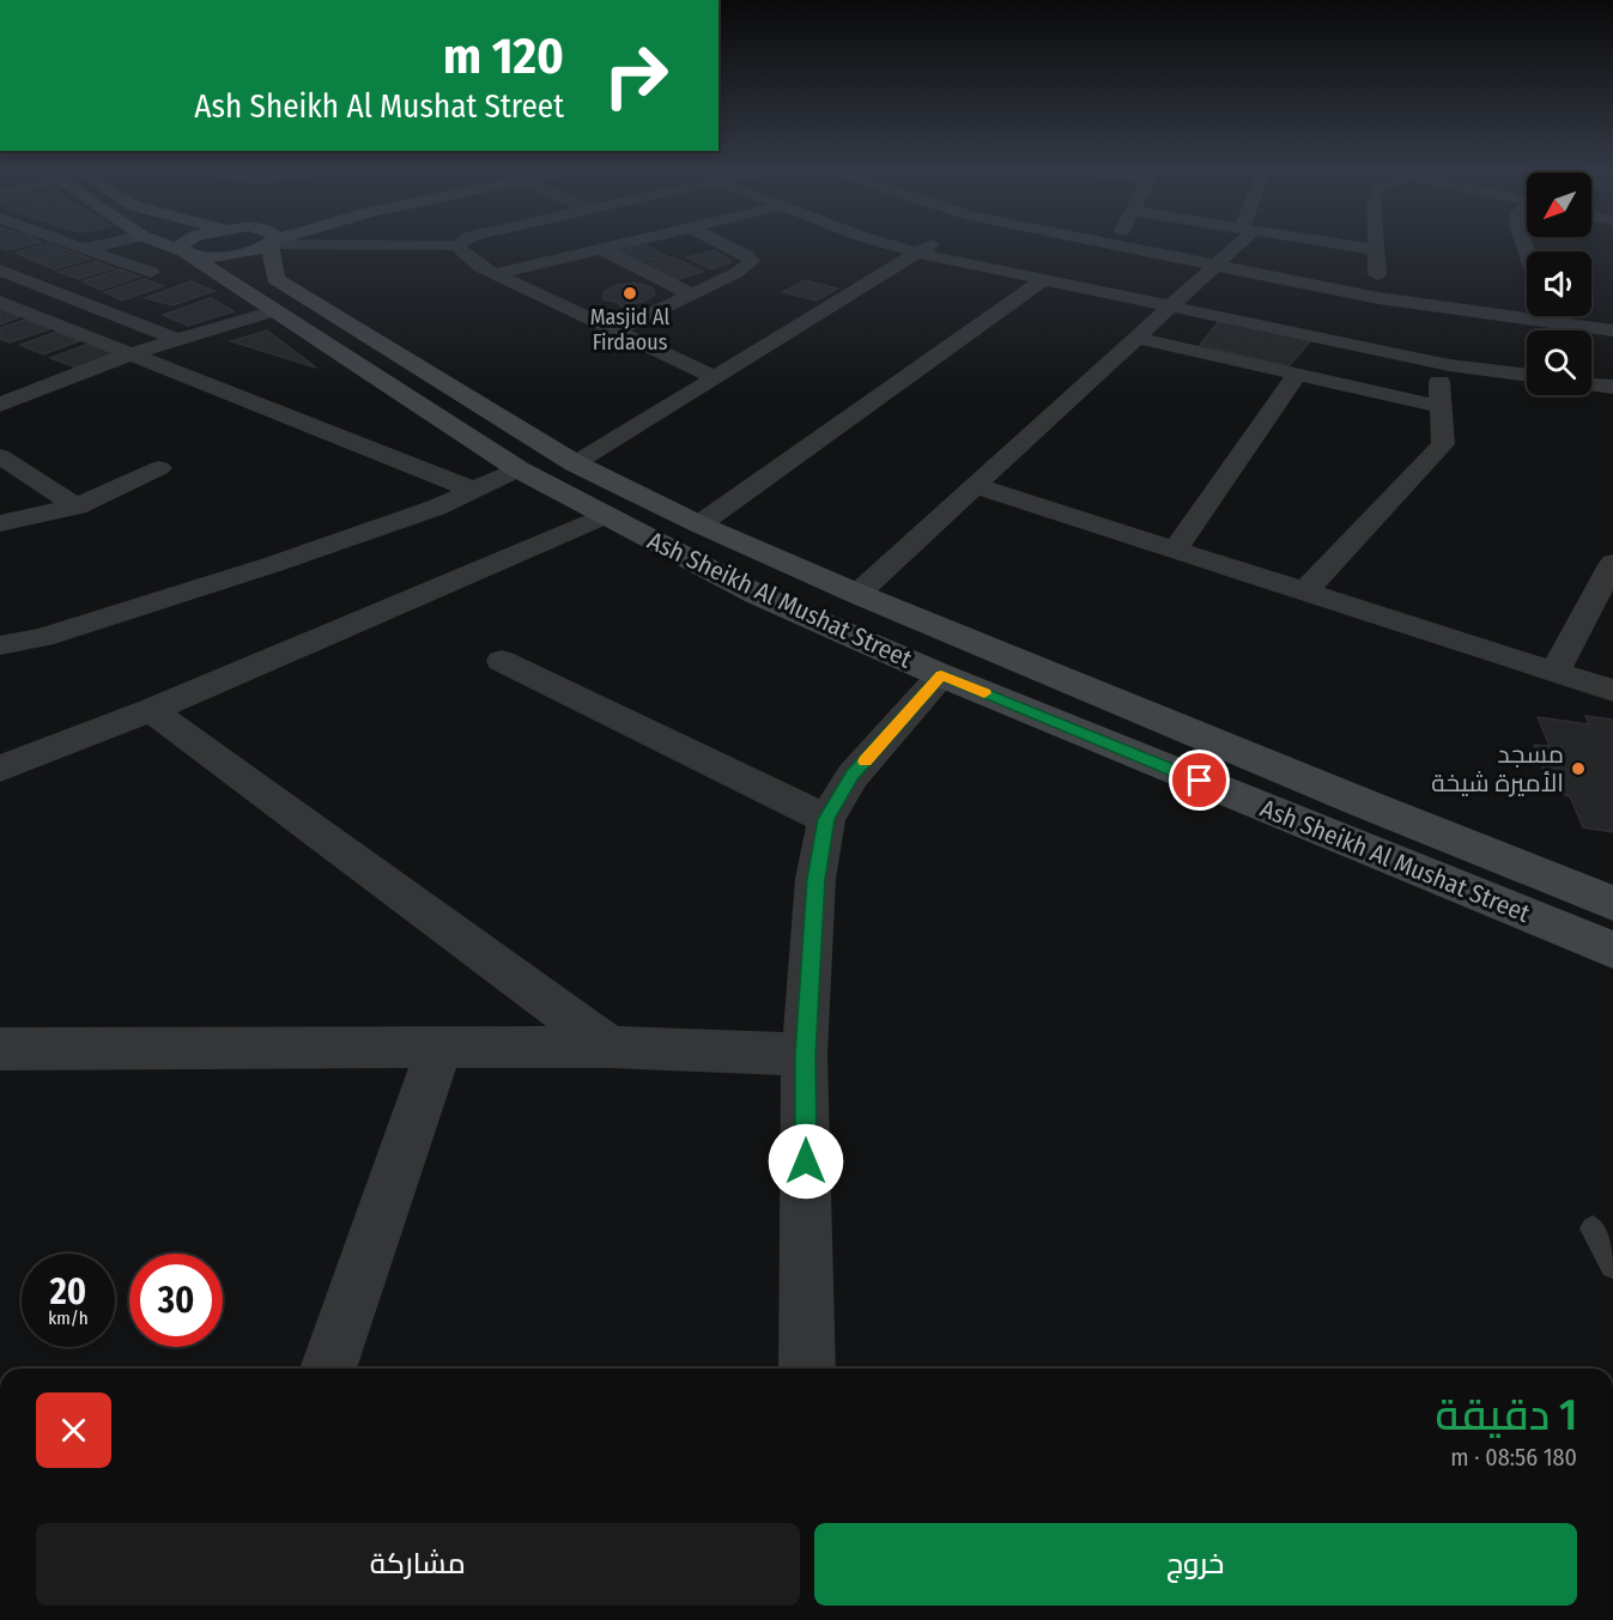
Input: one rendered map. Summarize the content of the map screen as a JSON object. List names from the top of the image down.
{
  "streets": {
    "street": ["Ash Sheikh Al Mushat Street"]
  },
  "places": ["Masjid Al Firdaous", "مسجد الأميرة شيخة"],
  "north": "bottom left",
  "page": {
    "turn": ["120 m", "Ash Sheikh Al Mushat Street"],
    "speed": "20 km/h",
    "limit": "30",
    "heading": ["1 دقيقة", "180 m · 08:56"],
    "buttons": ["خروج", "مشاركة"]
  }
}
